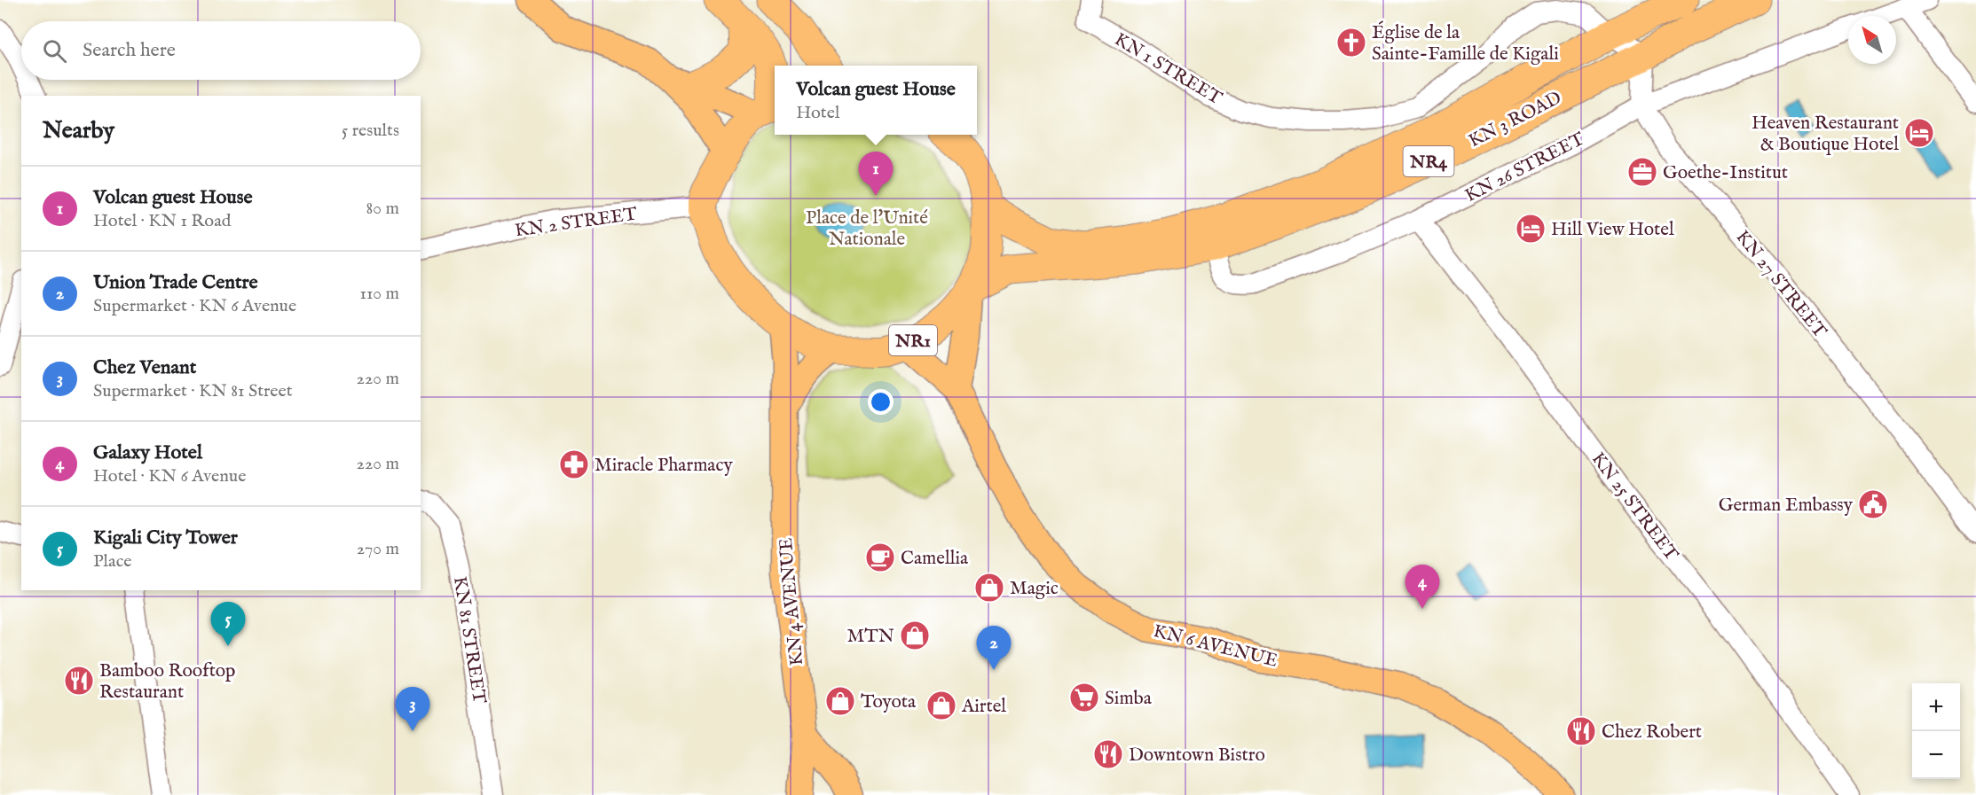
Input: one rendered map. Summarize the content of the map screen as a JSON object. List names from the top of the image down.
{
  "streets": {
    "highway": ["KN 3 ROAD", "NR4", "NR1"],
    "main road": ["KN 4 AVENUE", "KN 6 AVENUE"],
    "street": [
      "KN 1 STREET",
      "KN 26 STREET",
      "KN 2 STREET",
      "KN 27 STREET",
      "KN 25 STREET",
      "KN 81 STREET"
    ]
  },
  "crossings": [
    ["KN 1 STREET", "KN 3 ROAD"],
    ["KN 3 ROAD", "KN 26 STREET"],
    ["KN 3 ROAD", "NR1"],
    ["KN 26 STREET", "KN 27 STREET"],
    ["KN 26 STREET", "KN 25 STREET"],
    ["KN 2 STREET", "NR1"],
    ["NR1", "KN 4 AVENUE"],
    ["NR1", "KN 6 AVENUE"]
  ],
  "parks": ["Place de l'Unité Nationale"],
  "places": {
    "church": ["Église de la Sainte-Famille de Kigali"],
    "hotel": ["Heaven Restaurant & Boutique Hotel", "Hill View Hotel"],
    "office": ["Goethe-Institut"],
    "pharmacy": ["Miracle Pharmacy"],
    "public building": ["German Embassy"],
    "cafe": ["Camellia"],
    "shop": [
      "Magic",
      "MTN",
      "Toyota",
      "Airtel"
    ],
    "restaurant": ["Bamboo Rooftop Restaurant", "Chez Robert", "Downtown Bistro"],
    "supermarket": ["Simba"]
  },
  "north": "top left",
  "page": {
    "search": "Search here",
    "popup": ["Volcan guest House", "Hotel"],
    "heading": ["Nearby", "5 results"],
    "pins": [
      "1",
      "4",
      "5",
      "2",
      "3"
    ],
    "list": [
      {
        "mark": "1",
        "name": "Volcan guest House",
        "note": "Hotel · KN 1 Road",
        "value": "80 m"
      },
      {
        "mark": "2",
        "name": "Union Trade Centre",
        "note": "Supermarket · KN 6 Avenue",
        "value": "110 m"
      },
      {
        "mark": "3",
        "name": "Chez Venant",
        "note": "Supermarket · KN 81 Street",
        "value": "220 m"
      },
      {
        "mark": "4",
        "name": "Galaxy Hotel",
        "note": "Hotel · KN 6 Avenue",
        "value": "220 m"
      },
      {
        "mark": "5",
        "name": "Kigali City Tower",
        "note": "Place",
        "value": "270 m"
      }
    ],
    "map_buttons": ["+", "−"]
  }
}
